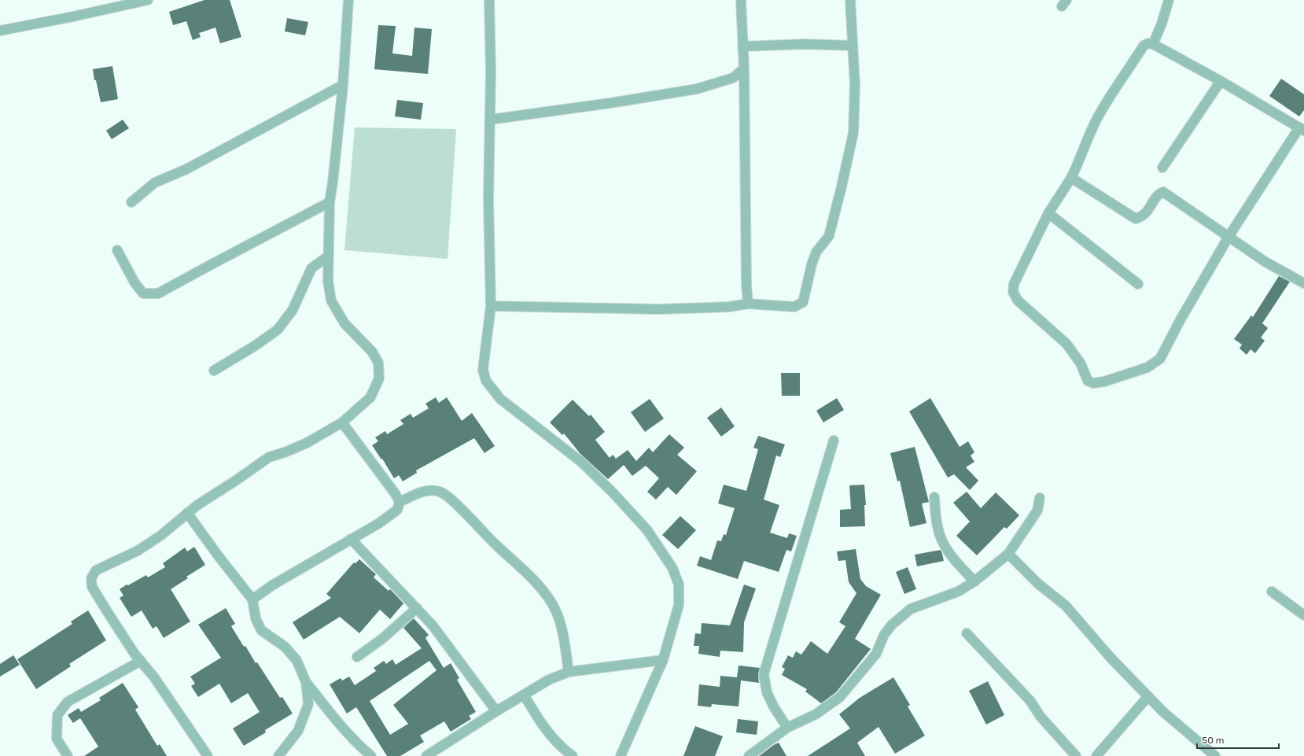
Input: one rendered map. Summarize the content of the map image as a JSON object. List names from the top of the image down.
{
  "scale_bar": "50 m"
}
